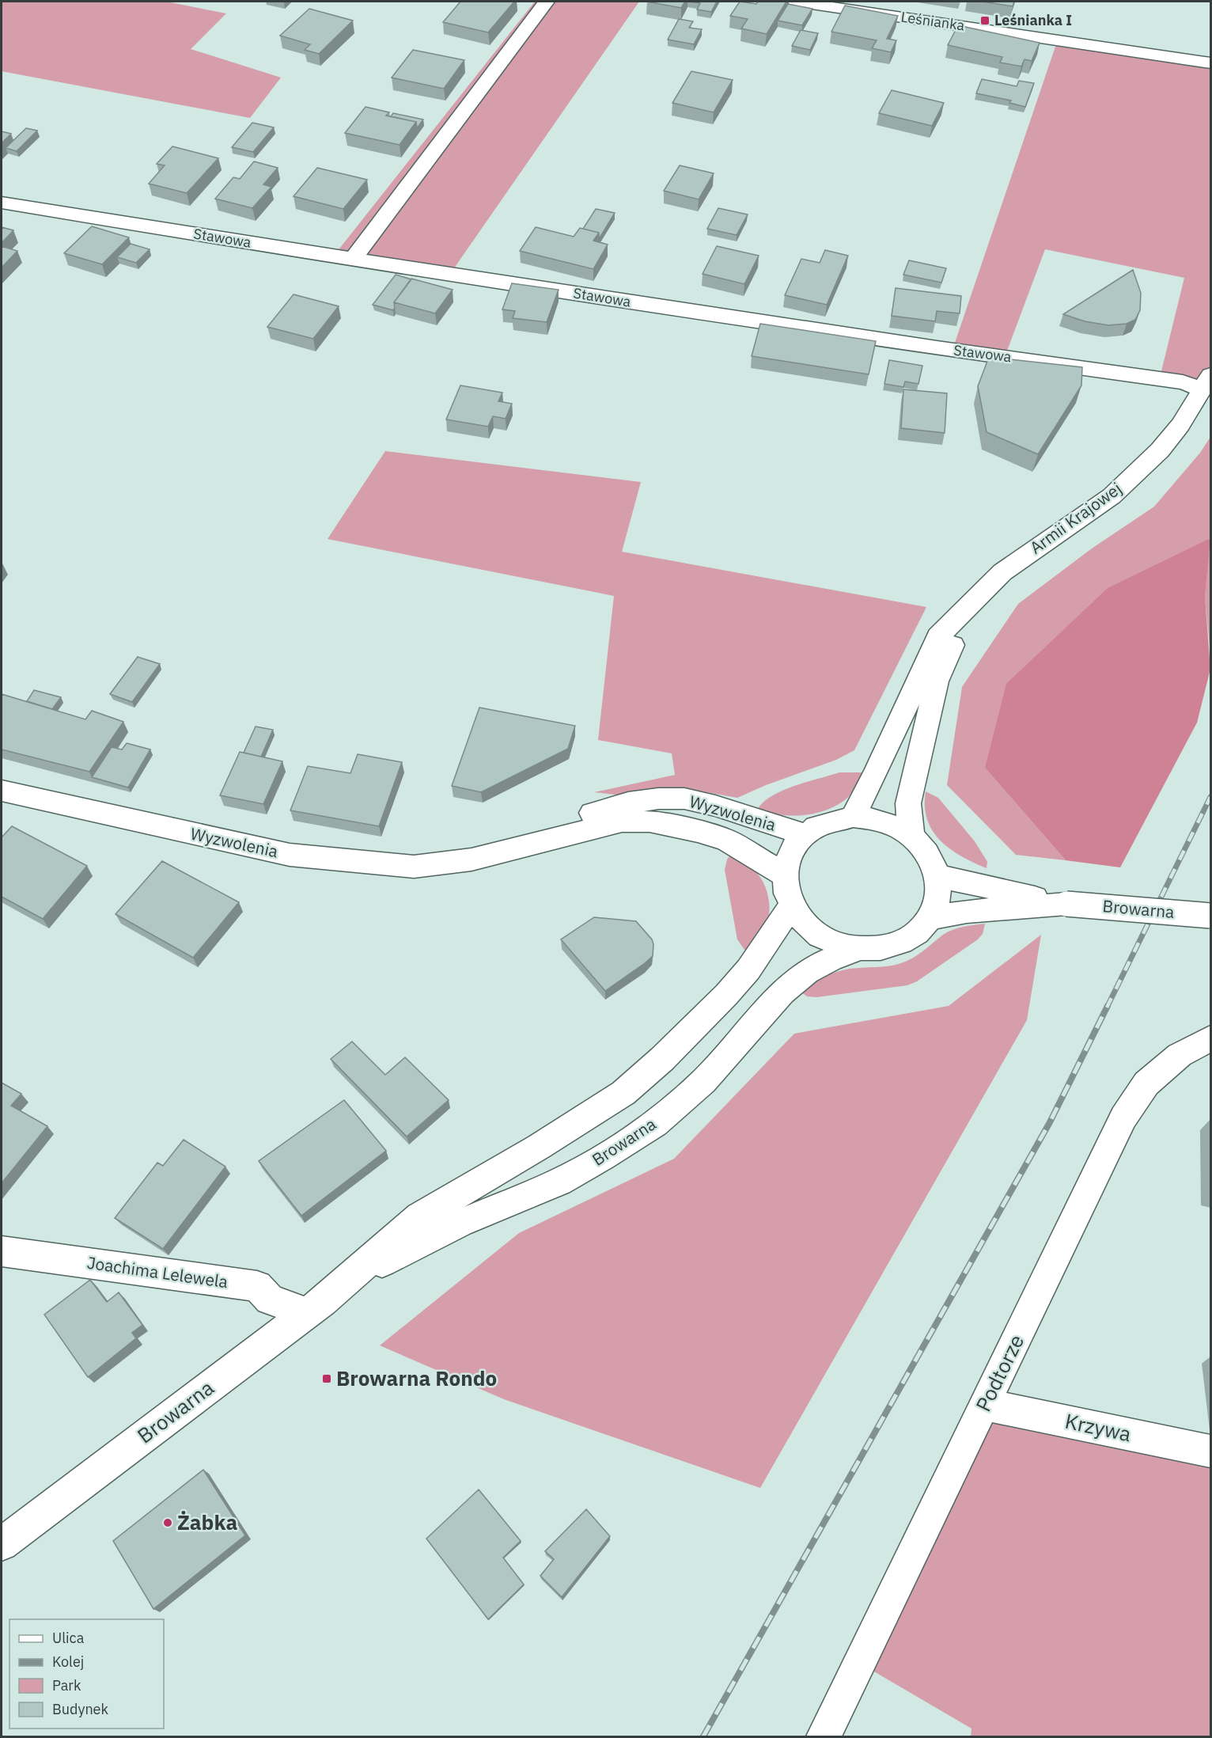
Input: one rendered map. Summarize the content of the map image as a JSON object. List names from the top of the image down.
{
  "streets": {
    "street": [
      "Leśnianka",
      "Stawowa",
      "Armii Krajowej",
      "Wyzwolenia",
      "Browarna",
      "Joachima Lelewela",
      "Podtorze",
      "Krzywa"
    ]
  },
  "crossings": [
    ["Stawowa", "Armii Krajowej"],
    ["Armii Krajowej", "Wyzwolenia"],
    ["Armii Krajowej", "Browarna"],
    ["Wyzwolenia", "Browarna"],
    ["Browarna", "Joachima Lelewela"],
    ["Podtorze", "Krzywa"]
  ],
  "places": {
    "transit": ["Leśnianka I", "Browarna Rondo"],
    "other": ["Żabka"]
  },
  "legend": [
    "Ulica",
    "Kolej",
    "Park",
    "Budynek"
  ]
}
